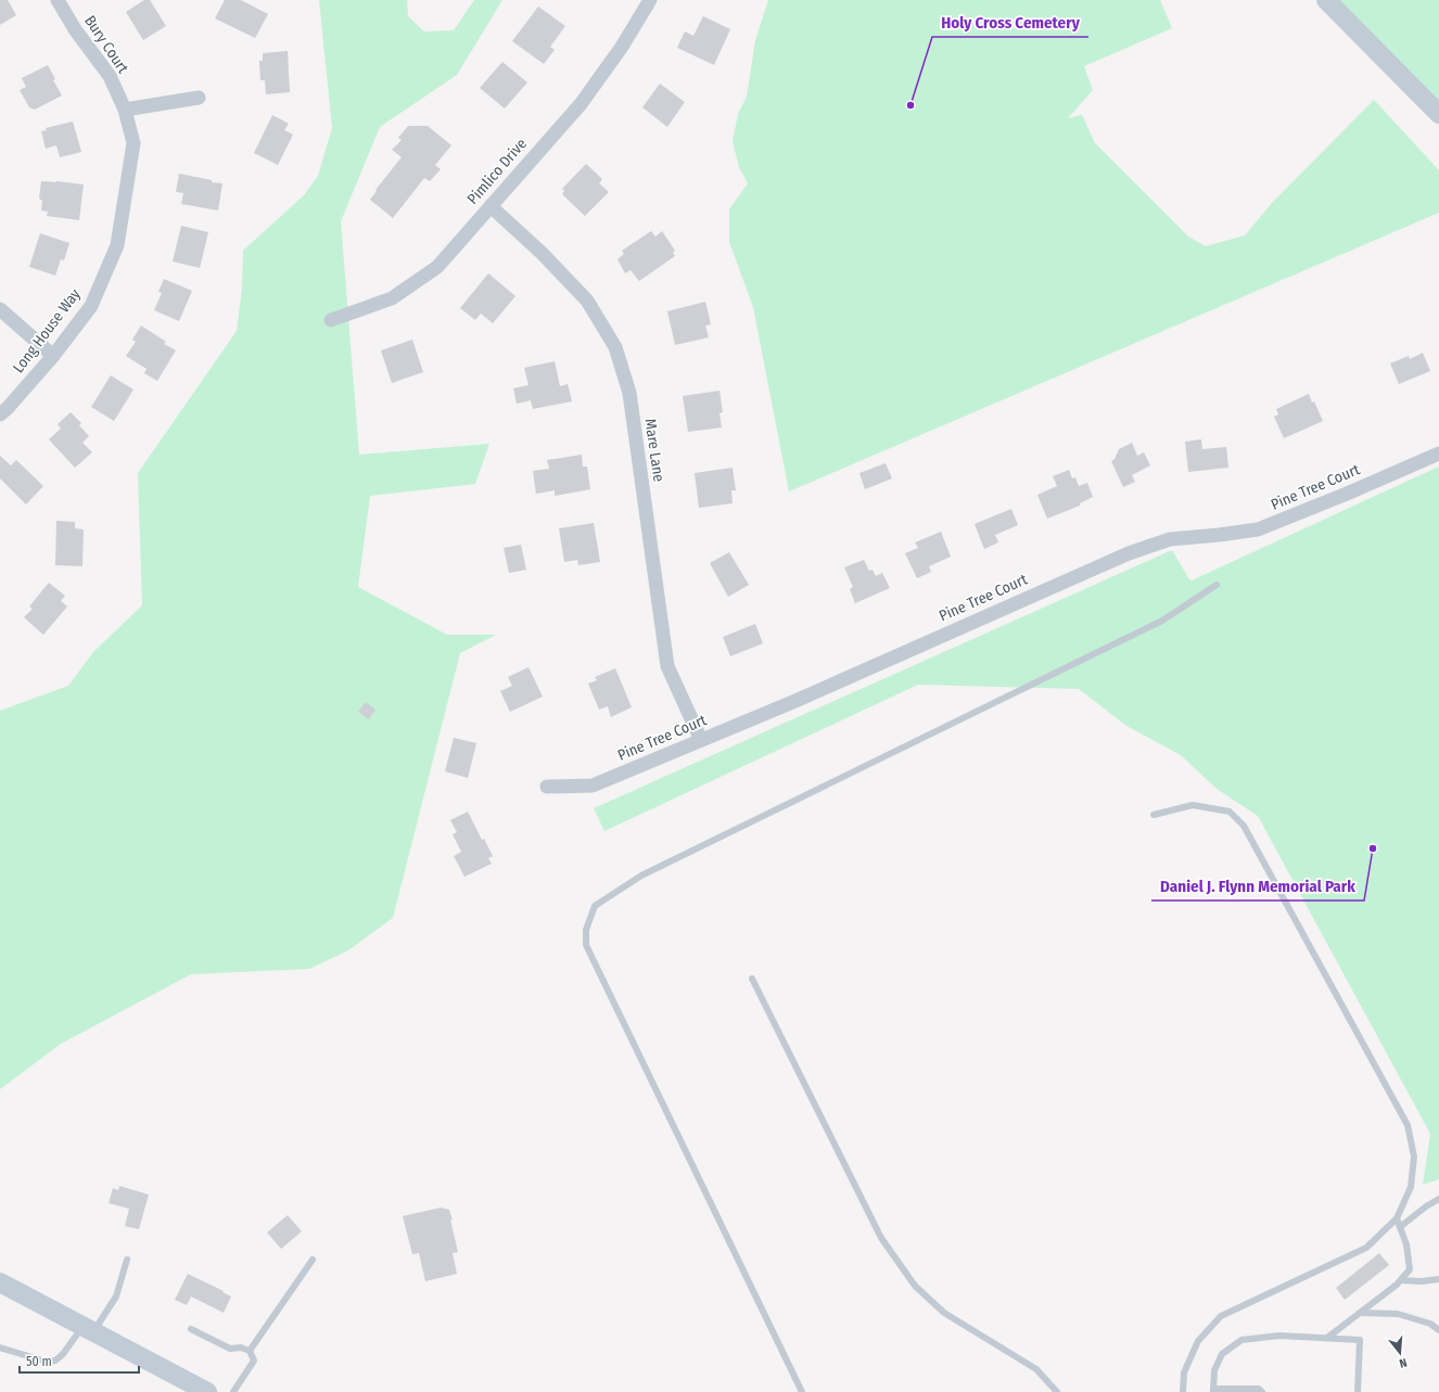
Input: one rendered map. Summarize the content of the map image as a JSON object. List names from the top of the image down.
{
  "streets": {
    "street": [
      "Bury Court",
      "Pimlico Drive",
      "Long House Way",
      "Mare Lane",
      "Pine Tree Court"
    ]
  },
  "crossings": [
    ["Bury Court", "Long House Way"],
    ["Pimlico Drive", "Mare Lane"],
    ["Mare Lane", "Pine Tree Court"]
  ],
  "places": ["Holy Cross Cemetery", "Daniel J. Flynn Memorial Park"],
  "scale_bar": "50 m",
  "north": "bottom"
}
